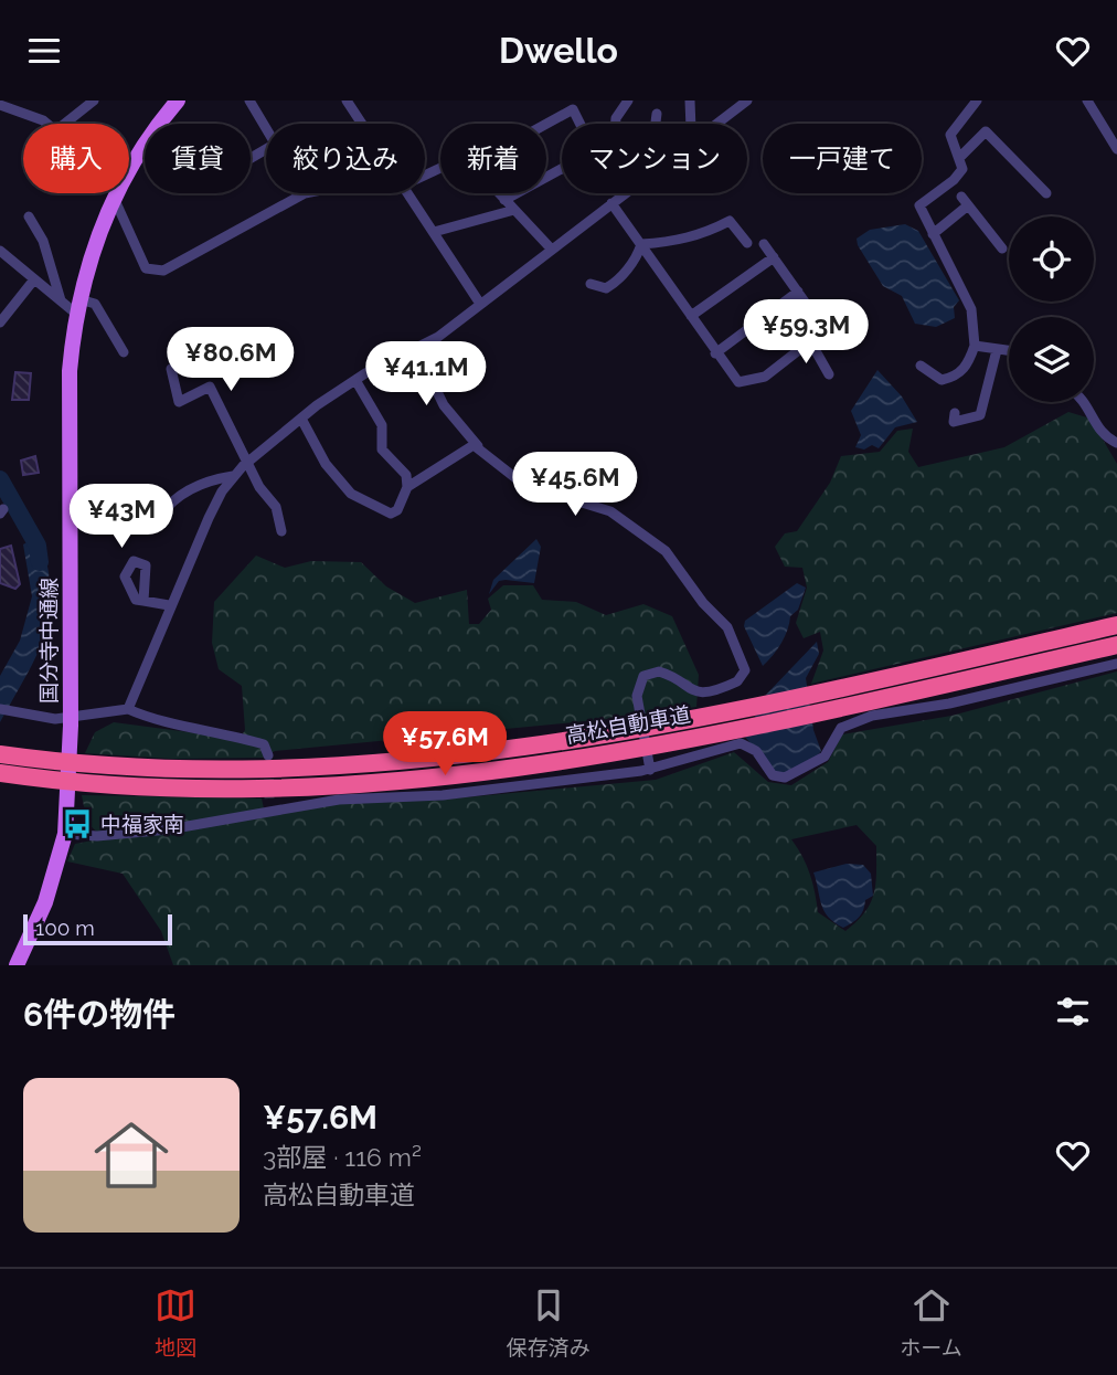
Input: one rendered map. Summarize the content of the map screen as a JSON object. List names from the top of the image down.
{
  "streets": {
    "highway": ["高松自動車道"],
    "main road": ["国分寺中通線"]
  },
  "places": {
    "bus stop": ["中福家南"]
  },
  "scale_bar": "100 m",
  "page": {
    "header": "Dwello",
    "chip": [
      "購入",
      "賃貸",
      "絞り込み",
      "新着",
      "マンション",
      "一戸建て"
    ],
    "price": [
      "¥59.3M",
      "¥80.6M",
      "¥41.1M",
      "¥45.6M",
      "¥43M",
      "¥57.6M"
    ],
    "scale": "100 m",
    "heading": "6件の物件",
    "list": [
      {
        "name": "¥57.6M",
        "note": "3部屋 · 116 m² · 高松自動車道"
      }
    ],
    "tabs": ["地図", "保存済み", "ホーム"]
  }
}
